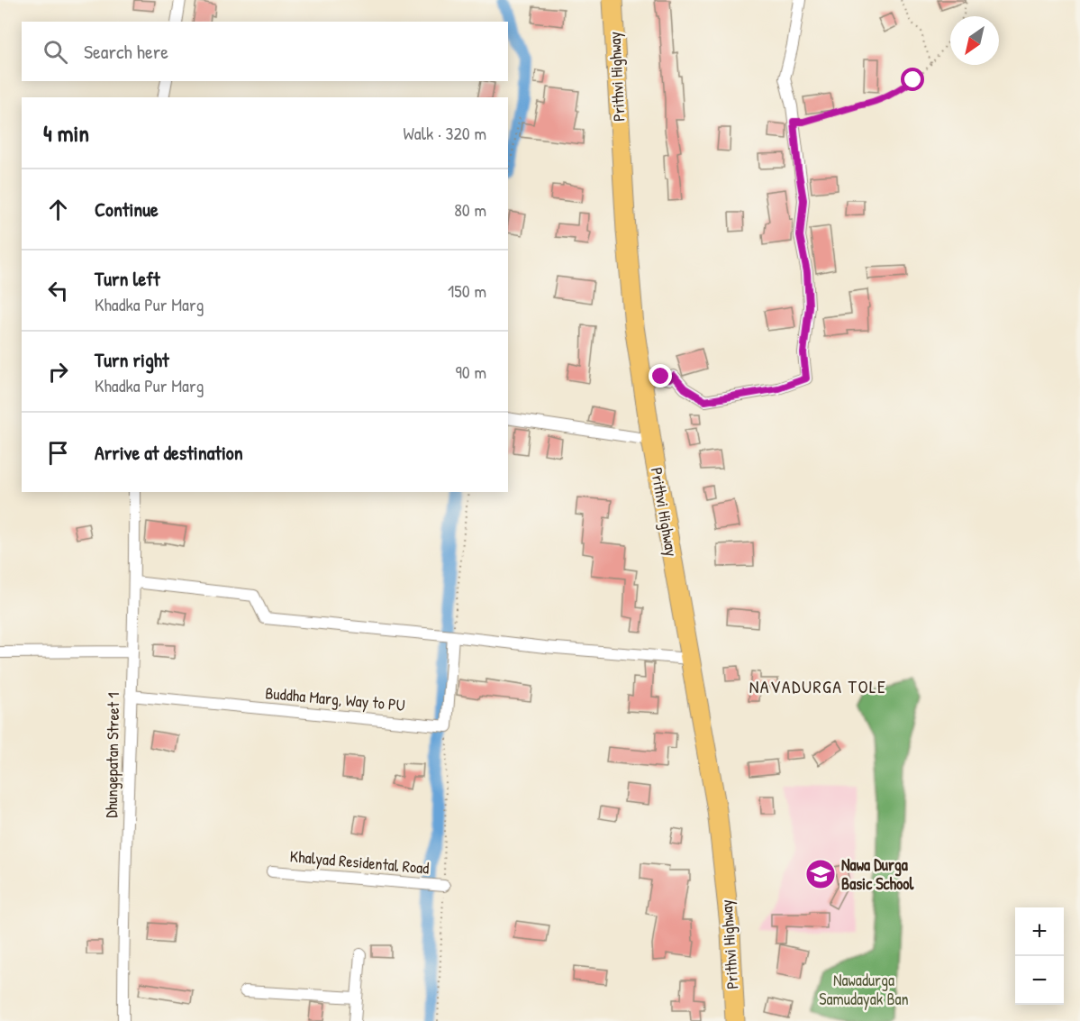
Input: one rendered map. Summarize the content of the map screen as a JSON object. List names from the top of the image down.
{
  "streets": {
    "highway": ["Prithvi Highway"],
    "street": ["Buddha Marg, Way to PU", "Dhungepatan Street 1", "Khalyad Residental Road"]
  },
  "crossings": [
    ["Buddha Marg, Way to PU", "Dhungepatan Street 1"]
  ],
  "districts": ["NAVADURGA TOLE"],
  "parks": ["Nawadurga Samudayak Ban"],
  "places": {
    "school or university": ["Nawa Durga Basic School"]
  },
  "north": "bottom left",
  "page": {
    "search": "Search here",
    "heading": ["4 min", "Walk · 320 m"],
    "list": [
      ["Continue", "80 m"],
      ["Turn left", "Khadka Pur Marg", "150 m"],
      ["Turn right", "Khadka Pur Marg", "90 m"],
      "Arrive at destination"
    ],
    "map_buttons": ["+", "−"]
  }
}
